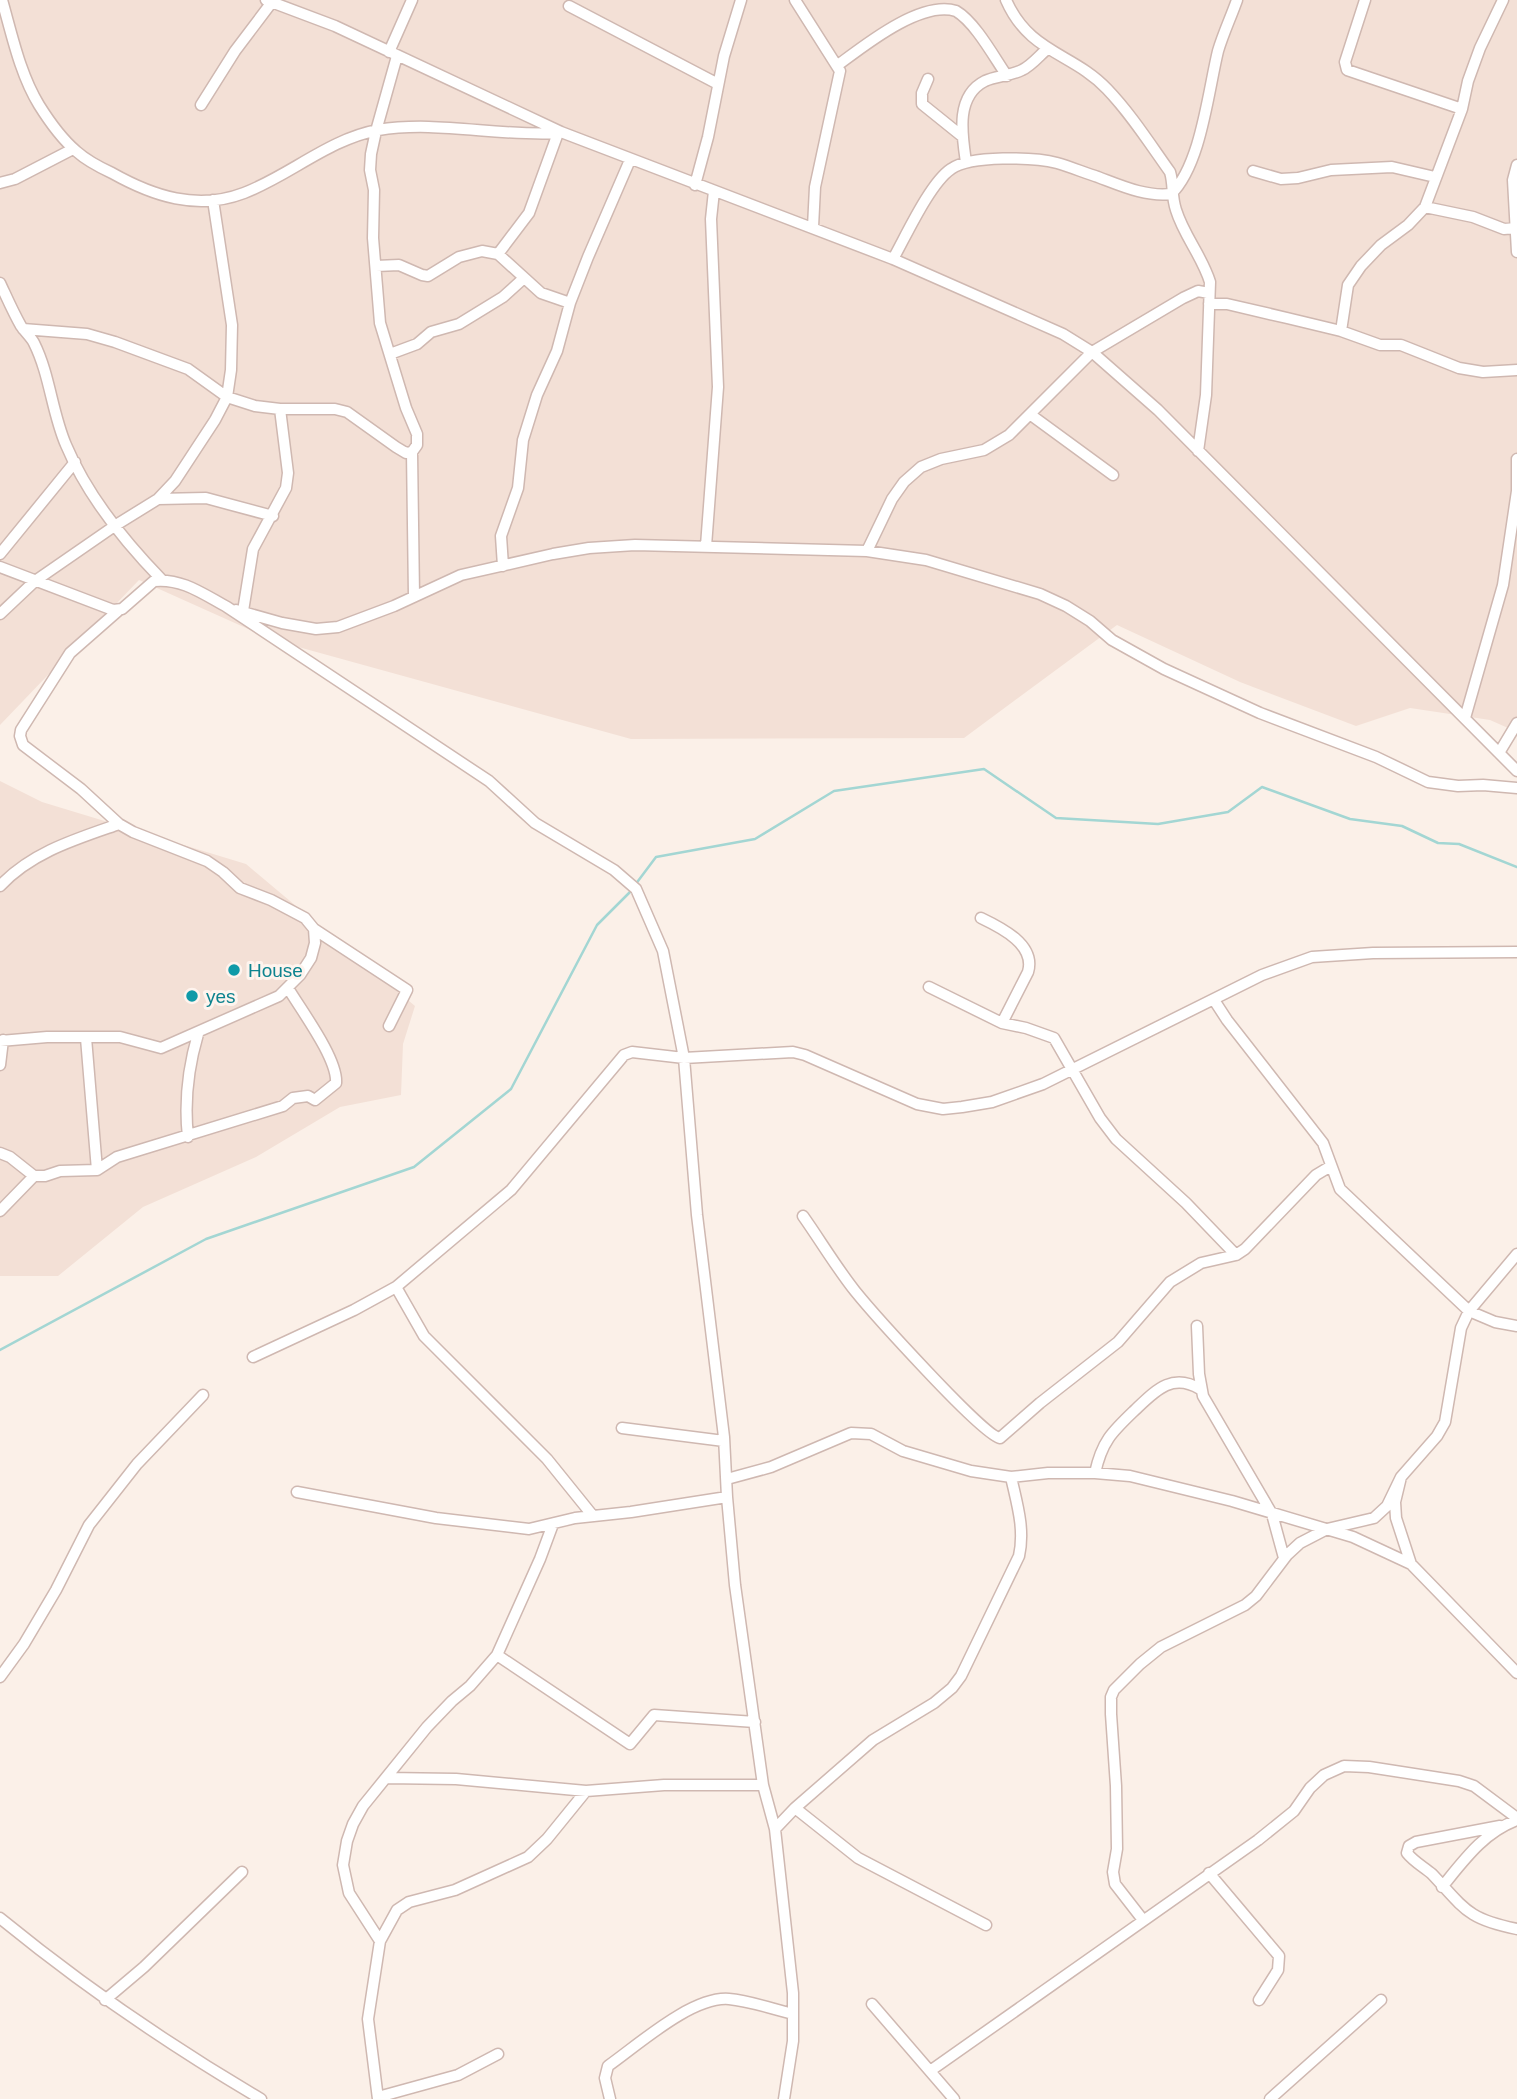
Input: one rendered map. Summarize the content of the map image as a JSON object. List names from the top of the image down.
{
  "places": ["House", "yes"]
}
